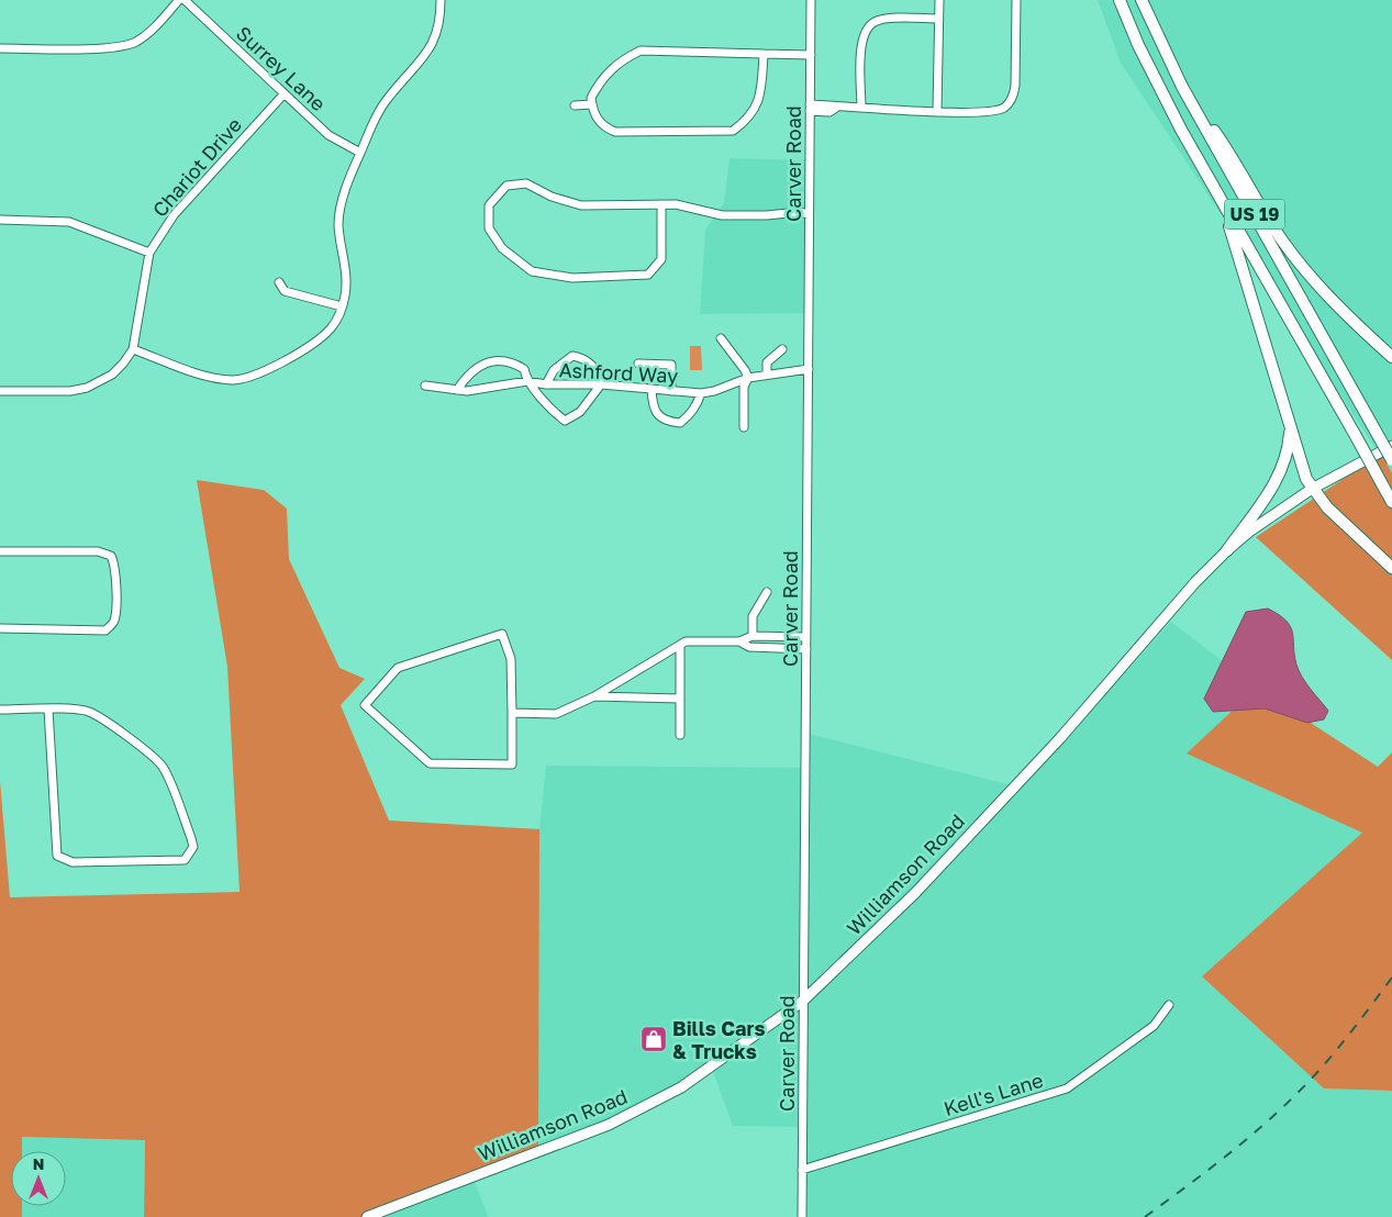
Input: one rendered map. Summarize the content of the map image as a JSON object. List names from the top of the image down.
{
  "streets": {
    "highway": ["US 19"],
    "main road": ["Williamson Road"],
    "street": [
      "Surrey Lane",
      "Carver Road",
      "Chariot Drive",
      "Ashford Way",
      "Kell's Lane"
    ]
  },
  "crossings": [
    ["Surrey Lane", "Chariot Drive"],
    ["Carver Road", "Ashford Way"],
    ["Carver Road", "Williamson Road"],
    ["Carver Road", "Kell's Lane"]
  ],
  "places": {
    "shop": ["Bills Cars & Trucks"]
  },
  "north": "top"
}
